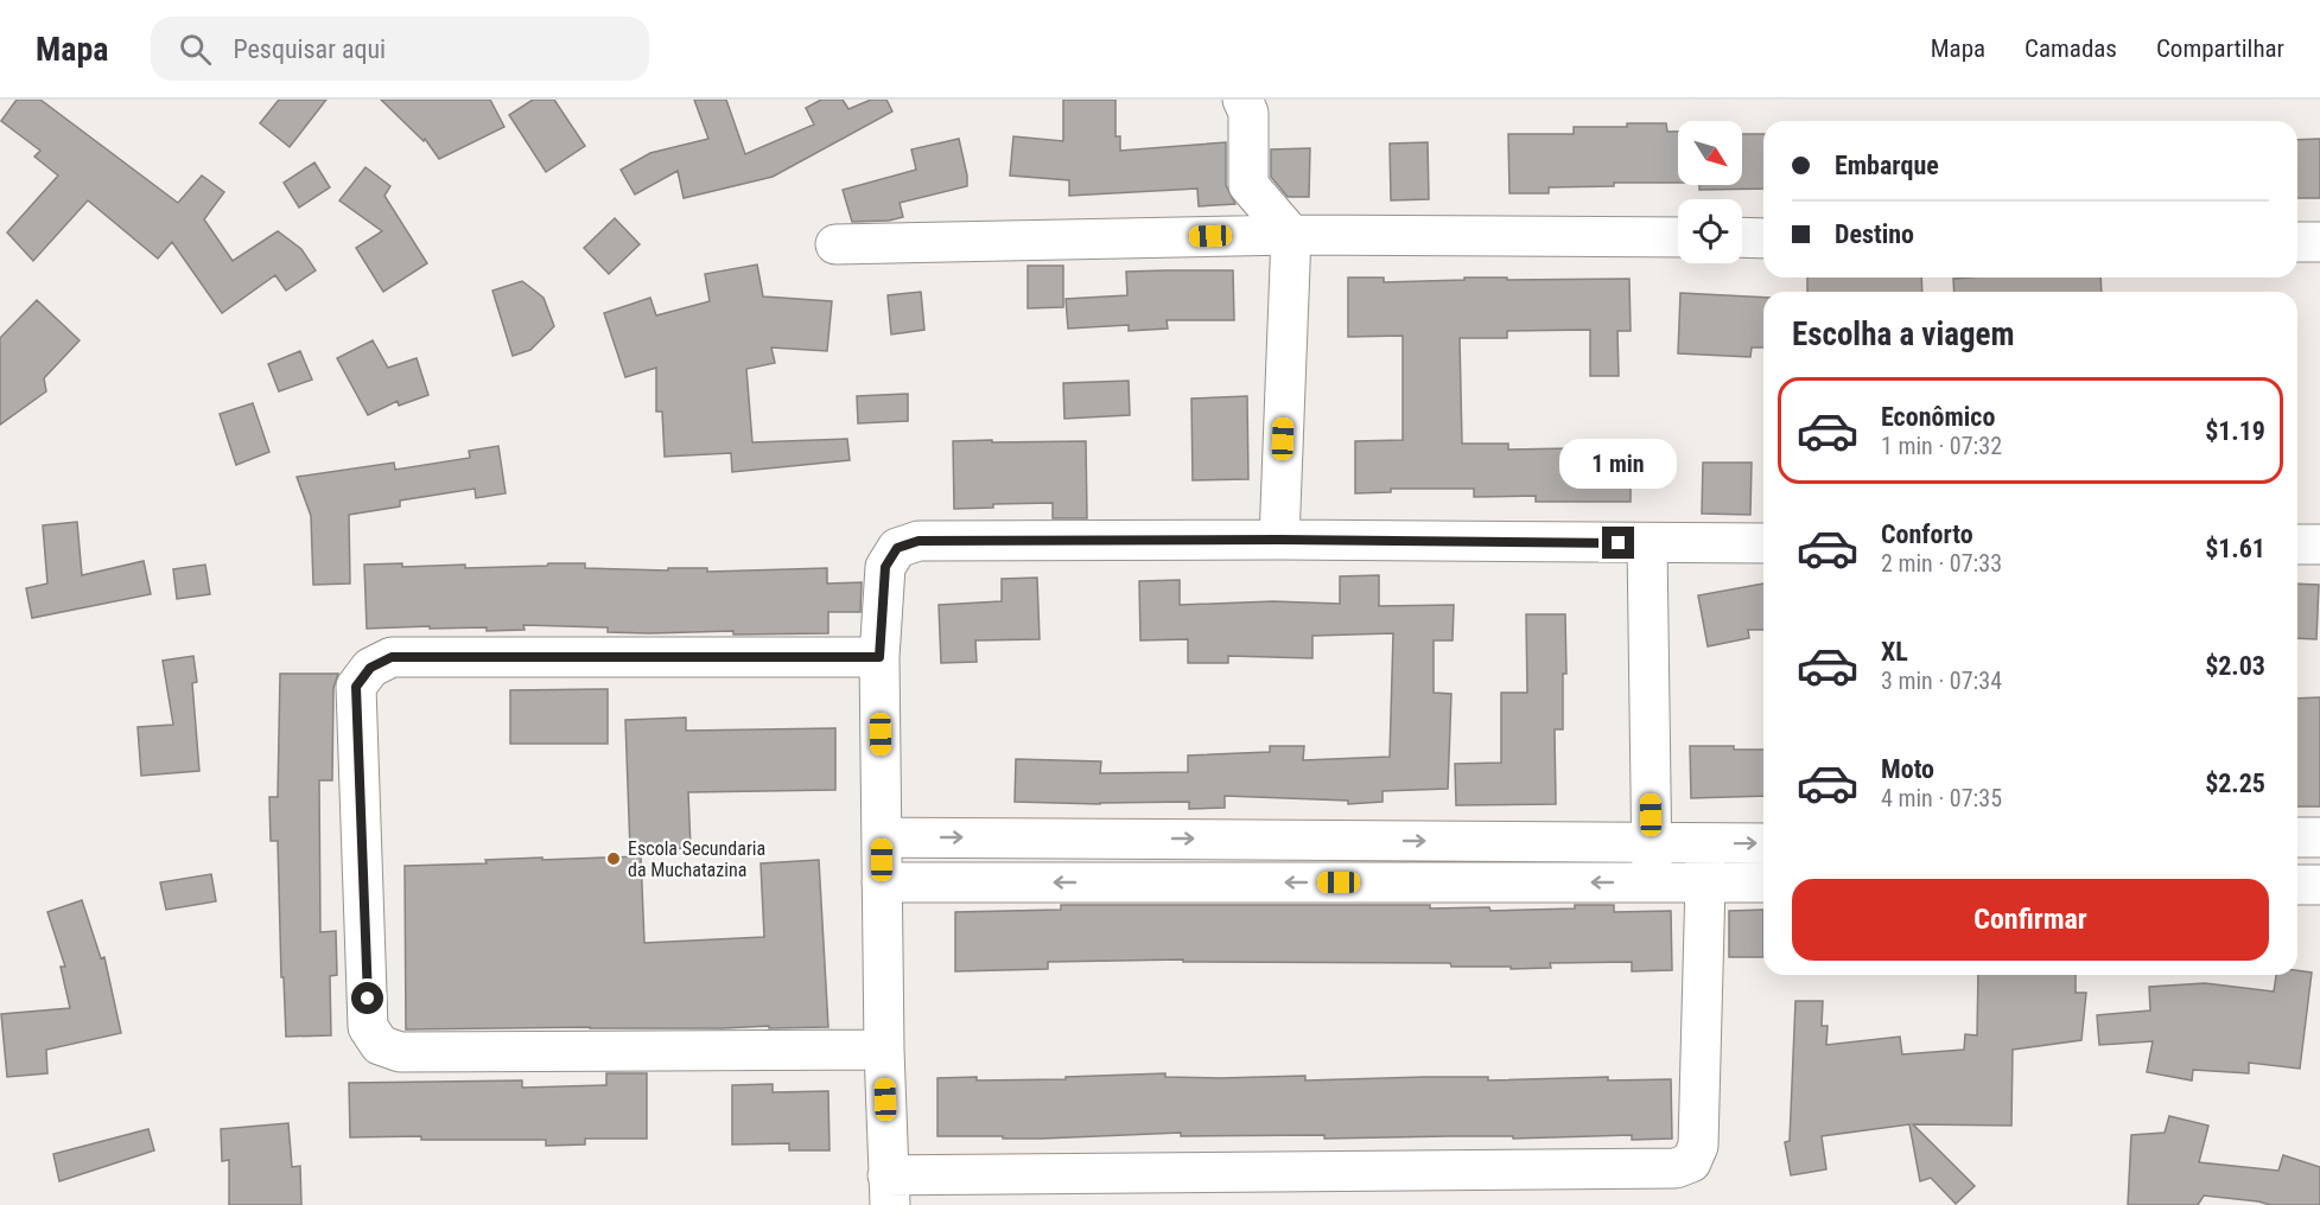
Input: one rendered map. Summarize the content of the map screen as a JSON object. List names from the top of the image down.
{
  "places": ["Escola Secundaria da Muchatazina"],
  "north": "bottom right",
  "page": {
    "header": "Mapa",
    "search": "Pesquisar aqui",
    "nav": ["Mapa", "Camadas", "Compartilhar"],
    "banner": ["Embarque", "Destino"],
    "heading": "Escolha a viagem",
    "list": [
      {
        "name": "Econômico",
        "note": "1 min · 07:32",
        "value": "$1.19"
      },
      {
        "name": "Conforto",
        "note": "2 min · 07:33",
        "value": "$1.61"
      },
      {
        "name": "XL",
        "note": "3 min · 07:34",
        "value": "$2.03"
      },
      {
        "name": "Moto",
        "note": "4 min · 07:35",
        "value": "$2.25"
      }
    ],
    "bubble": "1 min",
    "buttons": "Confirmar"
  }
}
